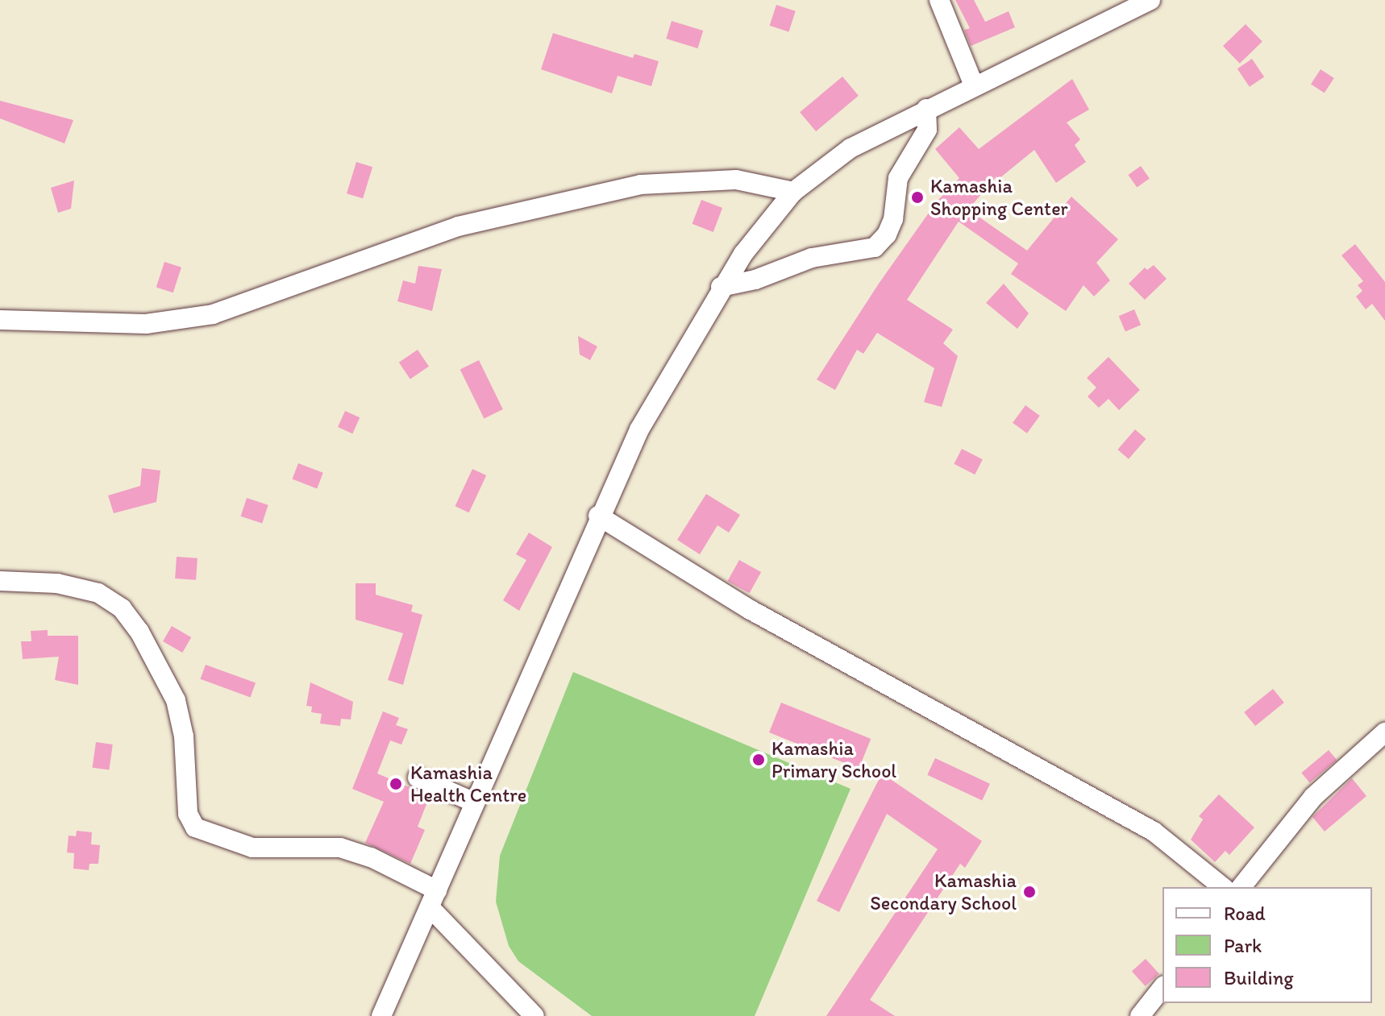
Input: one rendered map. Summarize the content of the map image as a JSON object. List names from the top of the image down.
{
  "places": [
    "Kamashia Shopping Center",
    "Kamashia Primary School",
    "Kamashia Health Centre",
    "Kamashia Secondary School"
  ],
  "legend": ["Road", "Park", "Building"]
}
